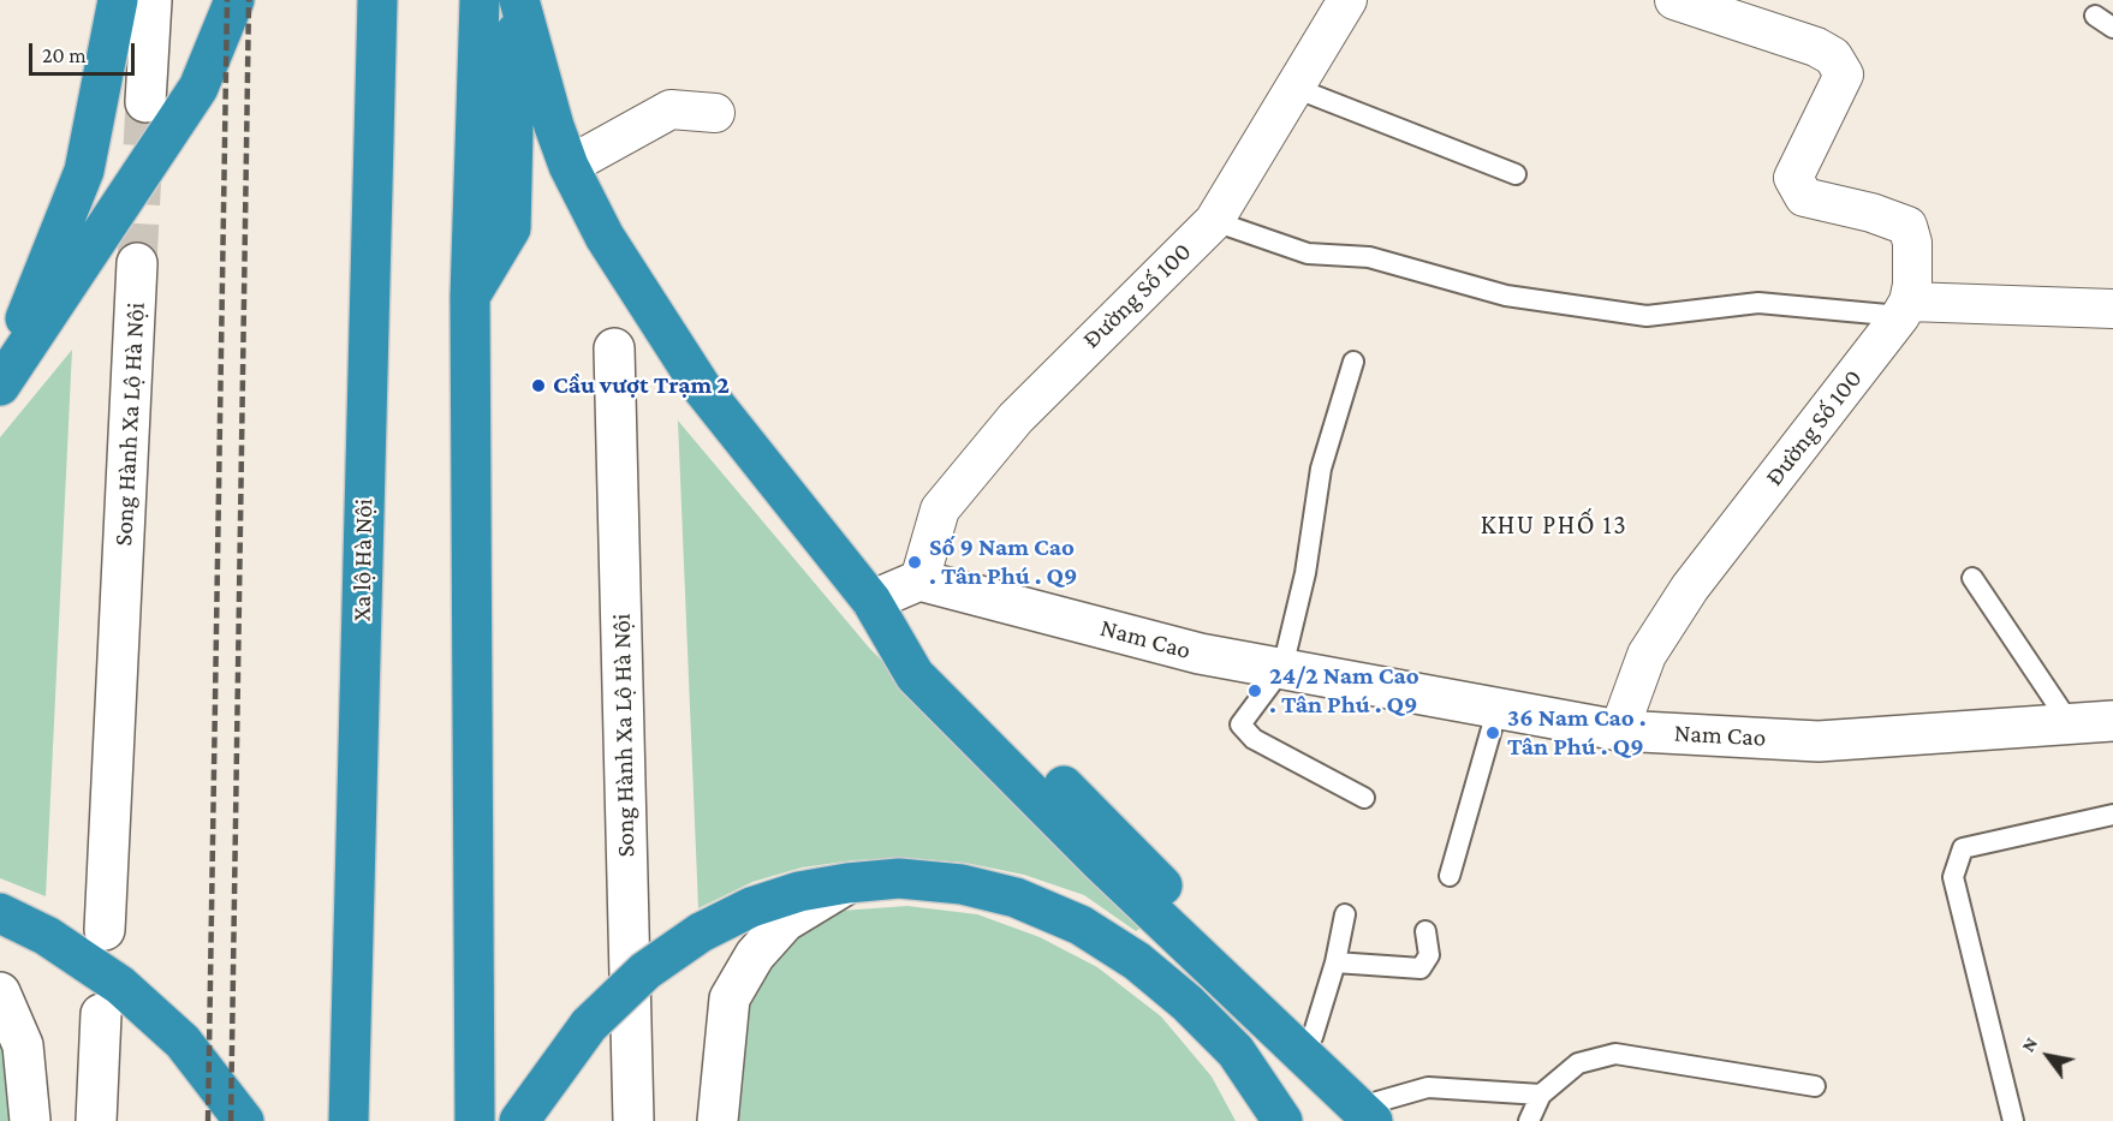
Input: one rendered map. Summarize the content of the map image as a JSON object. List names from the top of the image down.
{
  "streets": {
    "highway": ["Xa lộ Hà Nội"],
    "main road": ["Song Hành Xa Lộ Hà Nội", "Nam Cao"],
    "street": ["Đường Số 100"]
  },
  "crossings": [
    ["Đường Số 100", "Nam Cao"]
  ],
  "districts": ["KHU PHỐ 13"],
  "places": [
    "Cầu vượt Trạm 2",
    "Số 9 Nam Cao . Tân Phú . Q9",
    "24/2 Nam Cao . Tân Phú . Q9",
    "36 Nam Cao . Tân Phú . Q9"
  ],
  "scale_bar": "20 m",
  "north": "top left"
}
